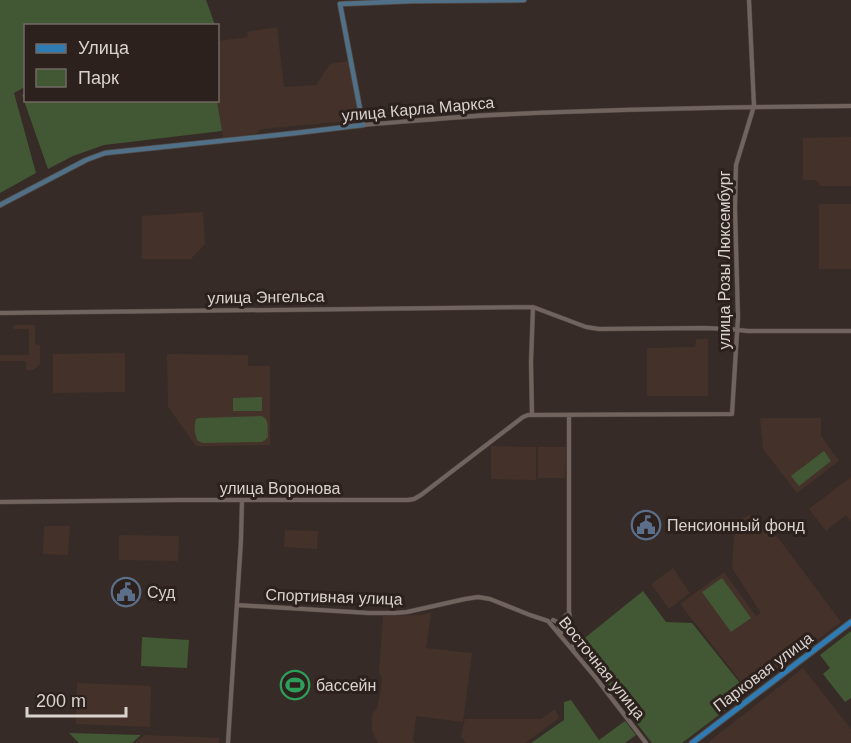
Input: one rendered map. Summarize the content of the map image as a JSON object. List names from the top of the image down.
{
  "streets": {
    "main road": ["улица Карла Маркса", "Парковая улица"],
    "street": [
      "улица Розы Люксембург",
      "улица Энгельса",
      "улица Воронова",
      "Спортивная улица",
      "Восточная улица"
    ]
  },
  "crossings": [
    ["улица Карла Маркса", "улица Розы Люксембург"],
    ["улица Розы Люксембург", "улица Энгельса"],
    ["улица Розы Люксембург", "Восточная улица"],
    ["Спортивная улица", "Восточная улица"]
  ],
  "places": {
    "public building": ["Пенсионный фонд", "Суд"],
    "sports": ["бассейн"]
  },
  "legend": ["Улица", "Парк"],
  "scale_bar": "200 m"
}
